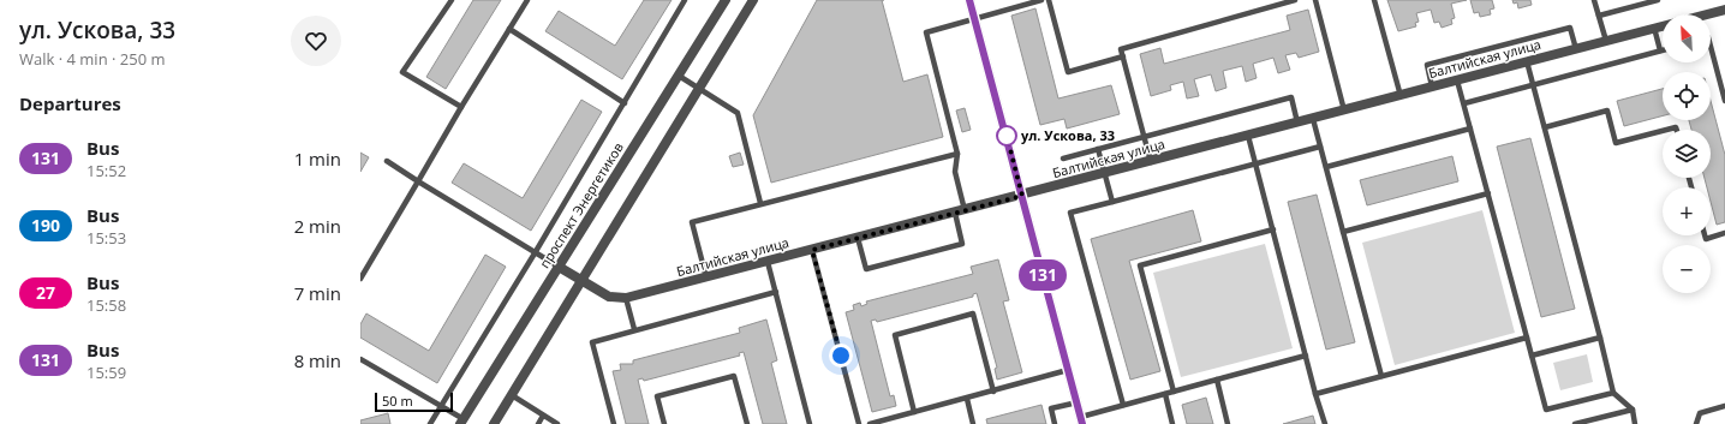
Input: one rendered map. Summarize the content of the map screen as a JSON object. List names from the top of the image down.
{
  "streets": {
    "street": ["Балтийская улица", "проспект Энергетиков"]
  },
  "crossings": [
    ["Балтийская улица", "проспект Энергетиков"]
  ],
  "places": ["ул. Ускова, 33"],
  "lines": ["bus line 131"],
  "scale_bar": "50 m",
  "north": "top left",
  "page": {
    "heading": [
      ["ул. Ускова, 33", "Walk · 4 min · 250 m"],
      "Departures"
    ],
    "on_map": "131",
    "map_buttons": ["+", "−"],
    "list": [
      {
        "mark": "131",
        "name": "Bus",
        "note": "15:52",
        "value": "1 min"
      },
      {
        "mark": "190",
        "name": "Bus",
        "note": "15:53",
        "value": "2 min"
      },
      {
        "mark": "27",
        "name": "Bus",
        "note": "15:58",
        "value": "7 min"
      },
      {
        "mark": "131",
        "name": "Bus",
        "note": "15:59",
        "value": "8 min"
      }
    ],
    "scale": "50 m"
  }
}
